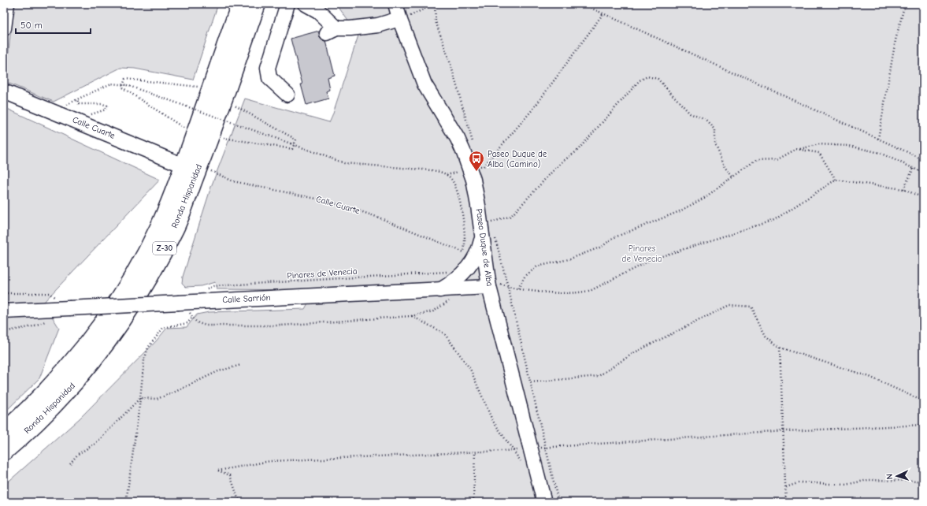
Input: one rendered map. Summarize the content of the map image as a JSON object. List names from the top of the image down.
{
  "streets": {
    "highway": ["Ronda Hispanidad", "Z-30"],
    "street": ["Calle Cuarte", "Paseo Duque de Alba", "Calle Sarrión"],
    "path": ["Pinares de Venecia"]
  },
  "crossings": [
    ["Calle Cuarte", "Ronda Hispanidad"],
    ["Paseo Duque de Alba", "Calle Sarrión"]
  ],
  "parks": ["Pinares de Venecia"],
  "places": {
    "bus stop": ["Paseo Duque de Alba (Camino)"]
  },
  "scale_bar": "50 m",
  "north": "left"
}
